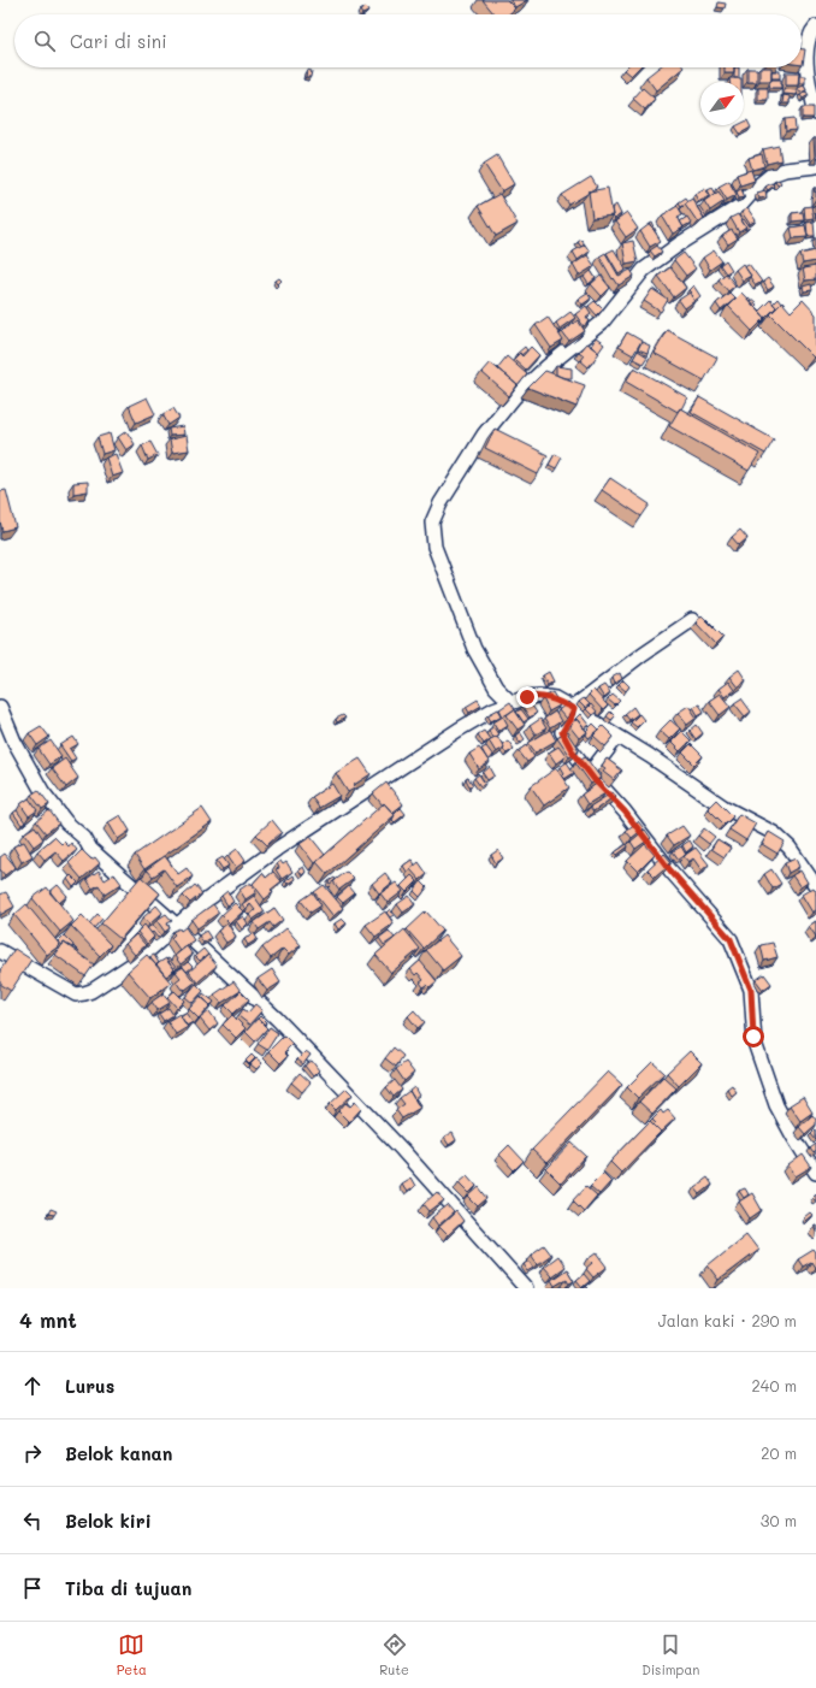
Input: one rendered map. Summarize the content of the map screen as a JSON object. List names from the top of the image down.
{
  "north": "top right",
  "page": {
    "search": "Cari di sini",
    "heading": ["4 mnt", "Jalan kaki · 290 m"],
    "list": [
      ["Lurus", "240 m"],
      ["Belok kanan", "20 m"],
      ["Belok kiri", "30 m"],
      "Tiba di tujuan"
    ],
    "nav": ["Peta", "Rute", "Disimpan"]
  }
}
